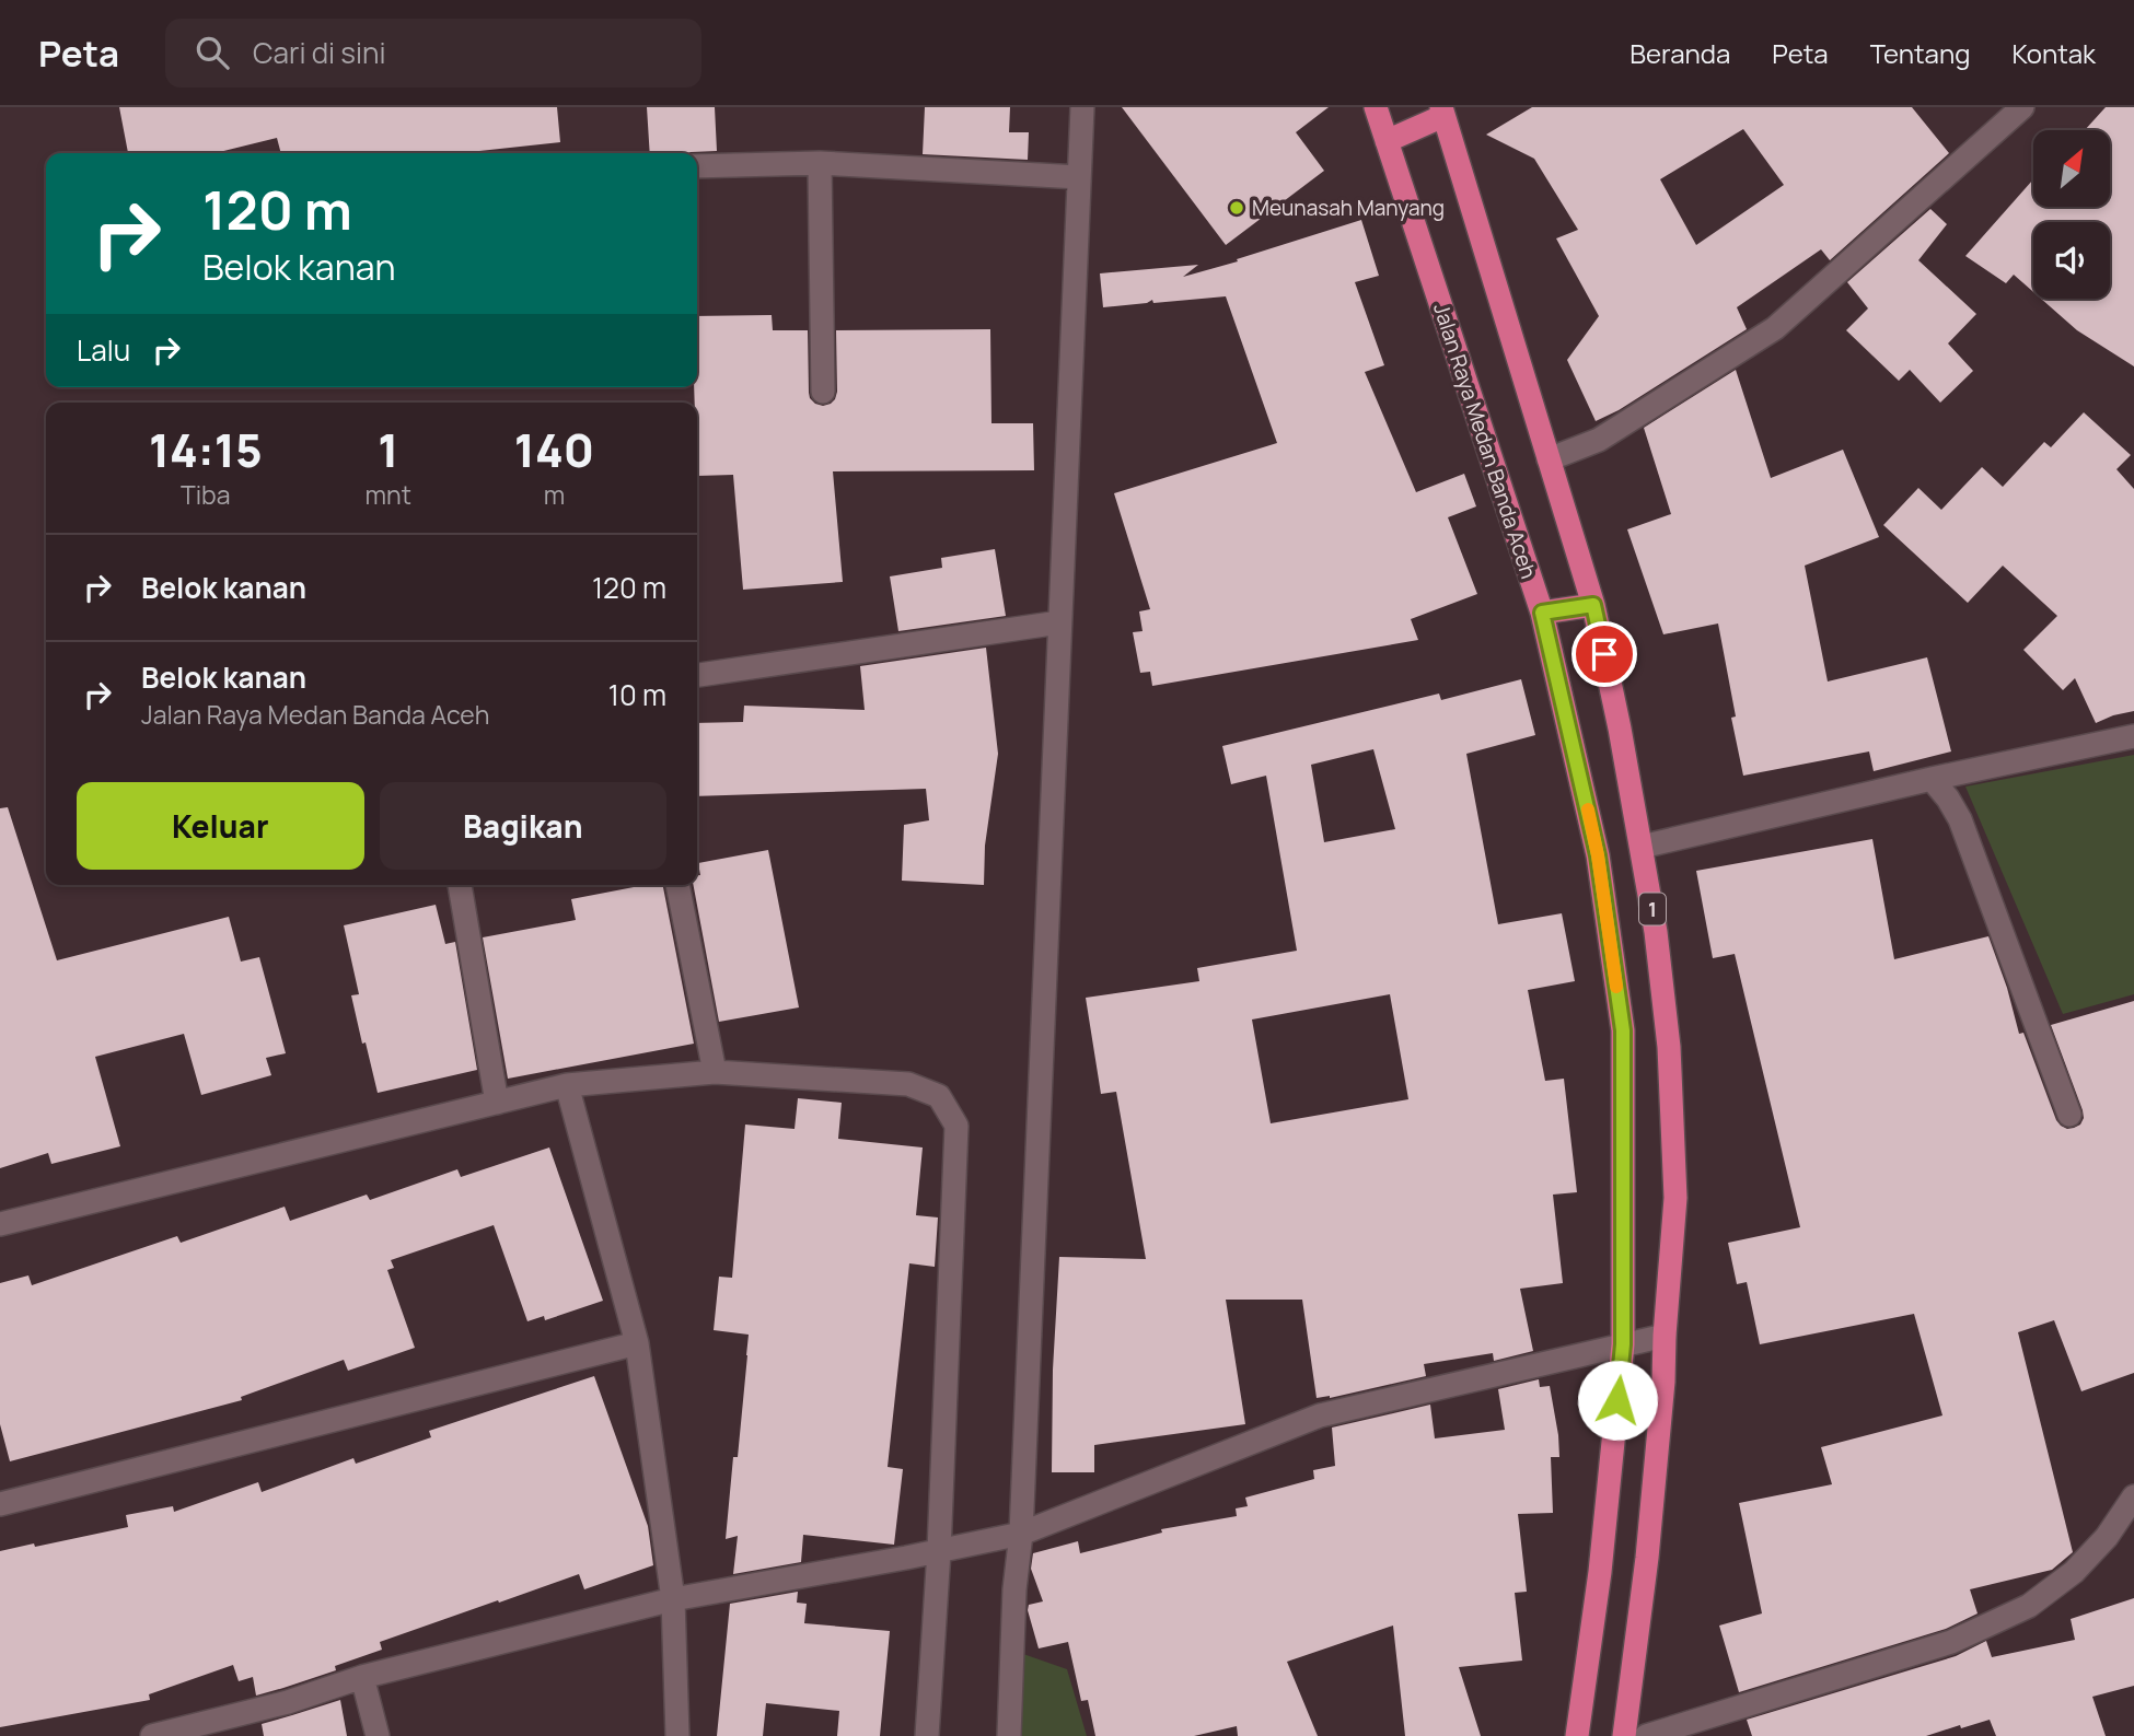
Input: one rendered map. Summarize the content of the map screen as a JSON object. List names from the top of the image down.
{
  "streets": {
    "highway": ["Jalan Raya Medan Banda Aceh", "1"]
  },
  "places": ["Meunasah Manyang"],
  "north": "top right",
  "page": {
    "header": "Peta",
    "search": "Cari di sini",
    "nav": [
      "Beranda",
      "Peta",
      "Tentang",
      "Kontak"
    ],
    "turn": ["120 m", "Belok kanan"],
    "then": "Lalu",
    "eta": [
      "14:15",
      "Tiba",
      "1",
      "mnt",
      "140",
      "m"
    ],
    "list": [
      {
        "name": "Belok kanan",
        "value": "120 m"
      },
      {
        "name": "Belok kanan",
        "note": "Jalan Raya Medan Banda Aceh",
        "value": "10 m"
      }
    ],
    "buttons": ["Keluar", "Bagikan"]
  }
}
